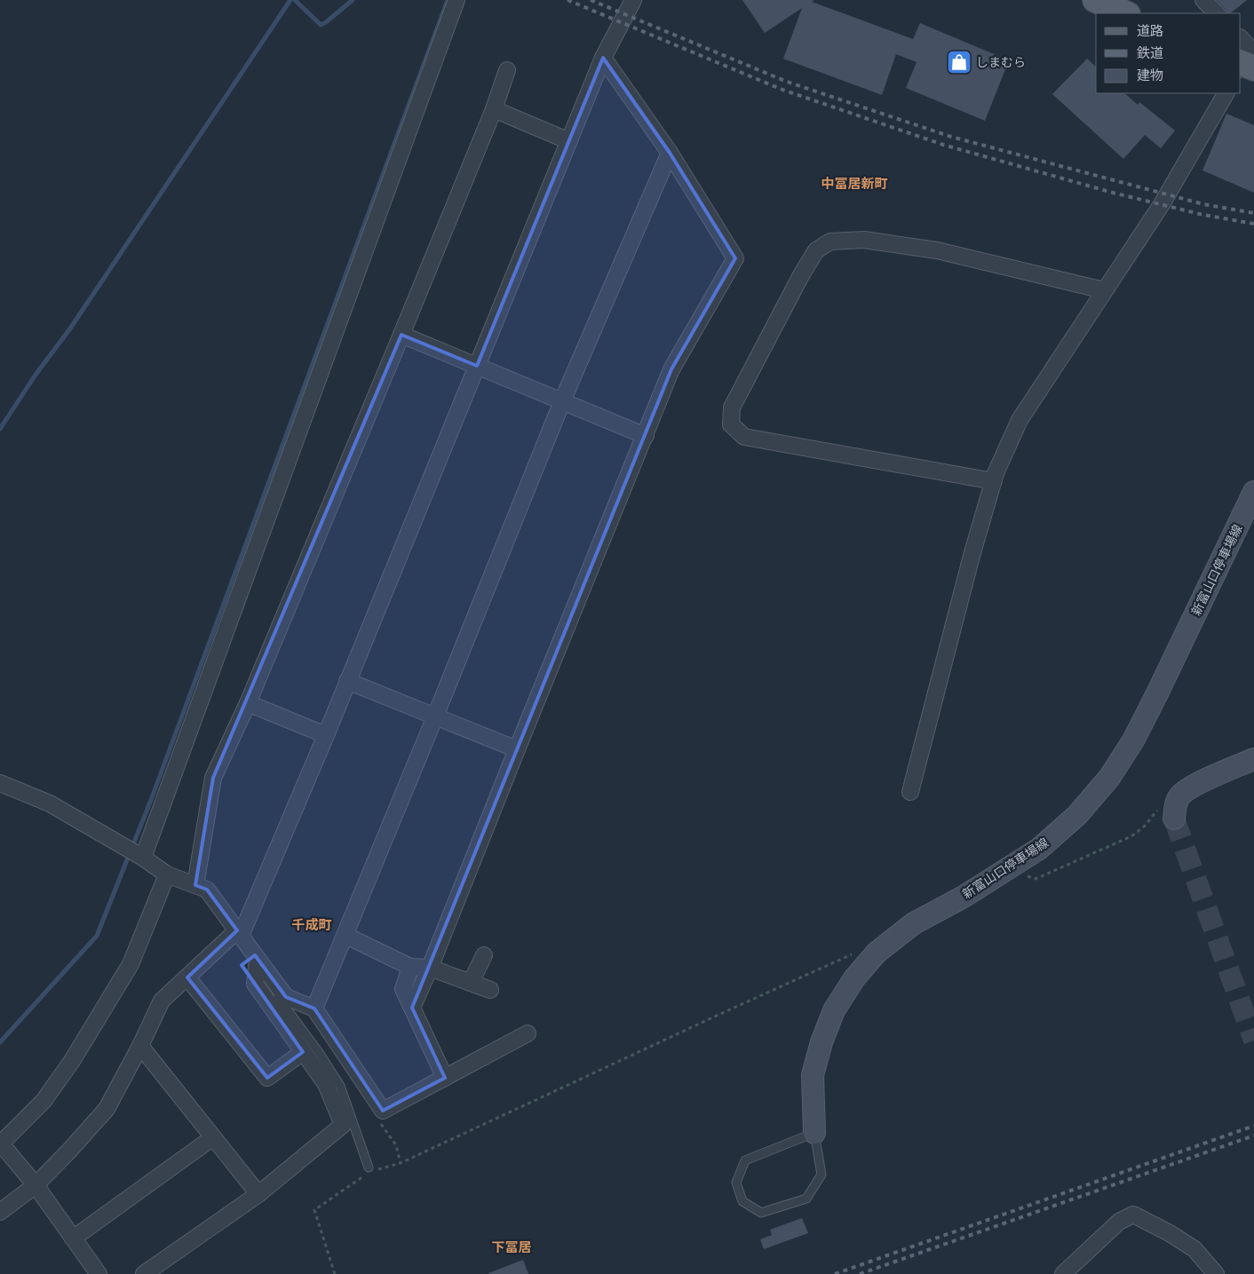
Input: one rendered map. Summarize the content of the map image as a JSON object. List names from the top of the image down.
{
  "streets": {
    "main road": ["新富山口停車場線"]
  },
  "districts": ["中冨居新町", "千成町", "下冨居"],
  "places": {
    "shop": ["しまむら"]
  },
  "legend": ["道路", "鉄道", "建物"]
}
